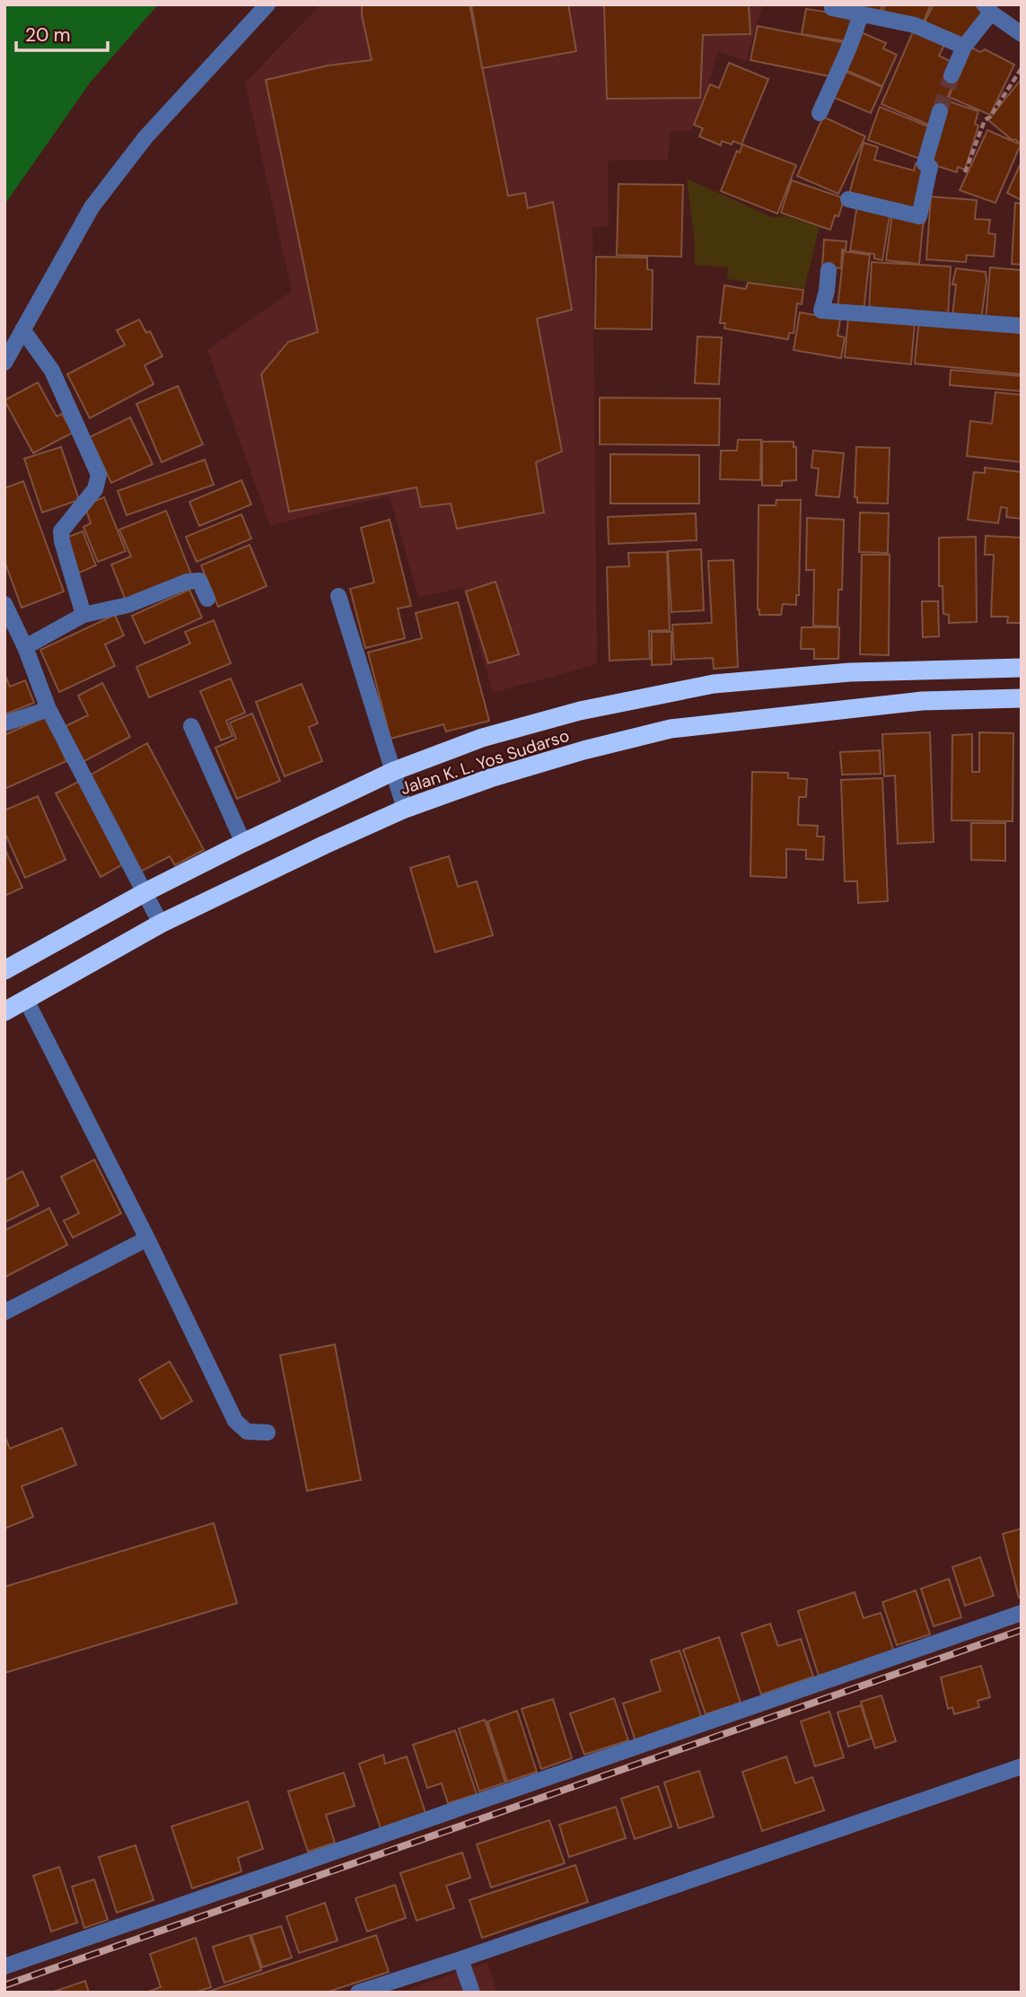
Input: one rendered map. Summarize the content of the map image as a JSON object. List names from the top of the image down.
{
  "streets": {
    "highway": ["Jalan K. L. Yos Sudarso"]
  },
  "scale_bar": "20 m"
}
